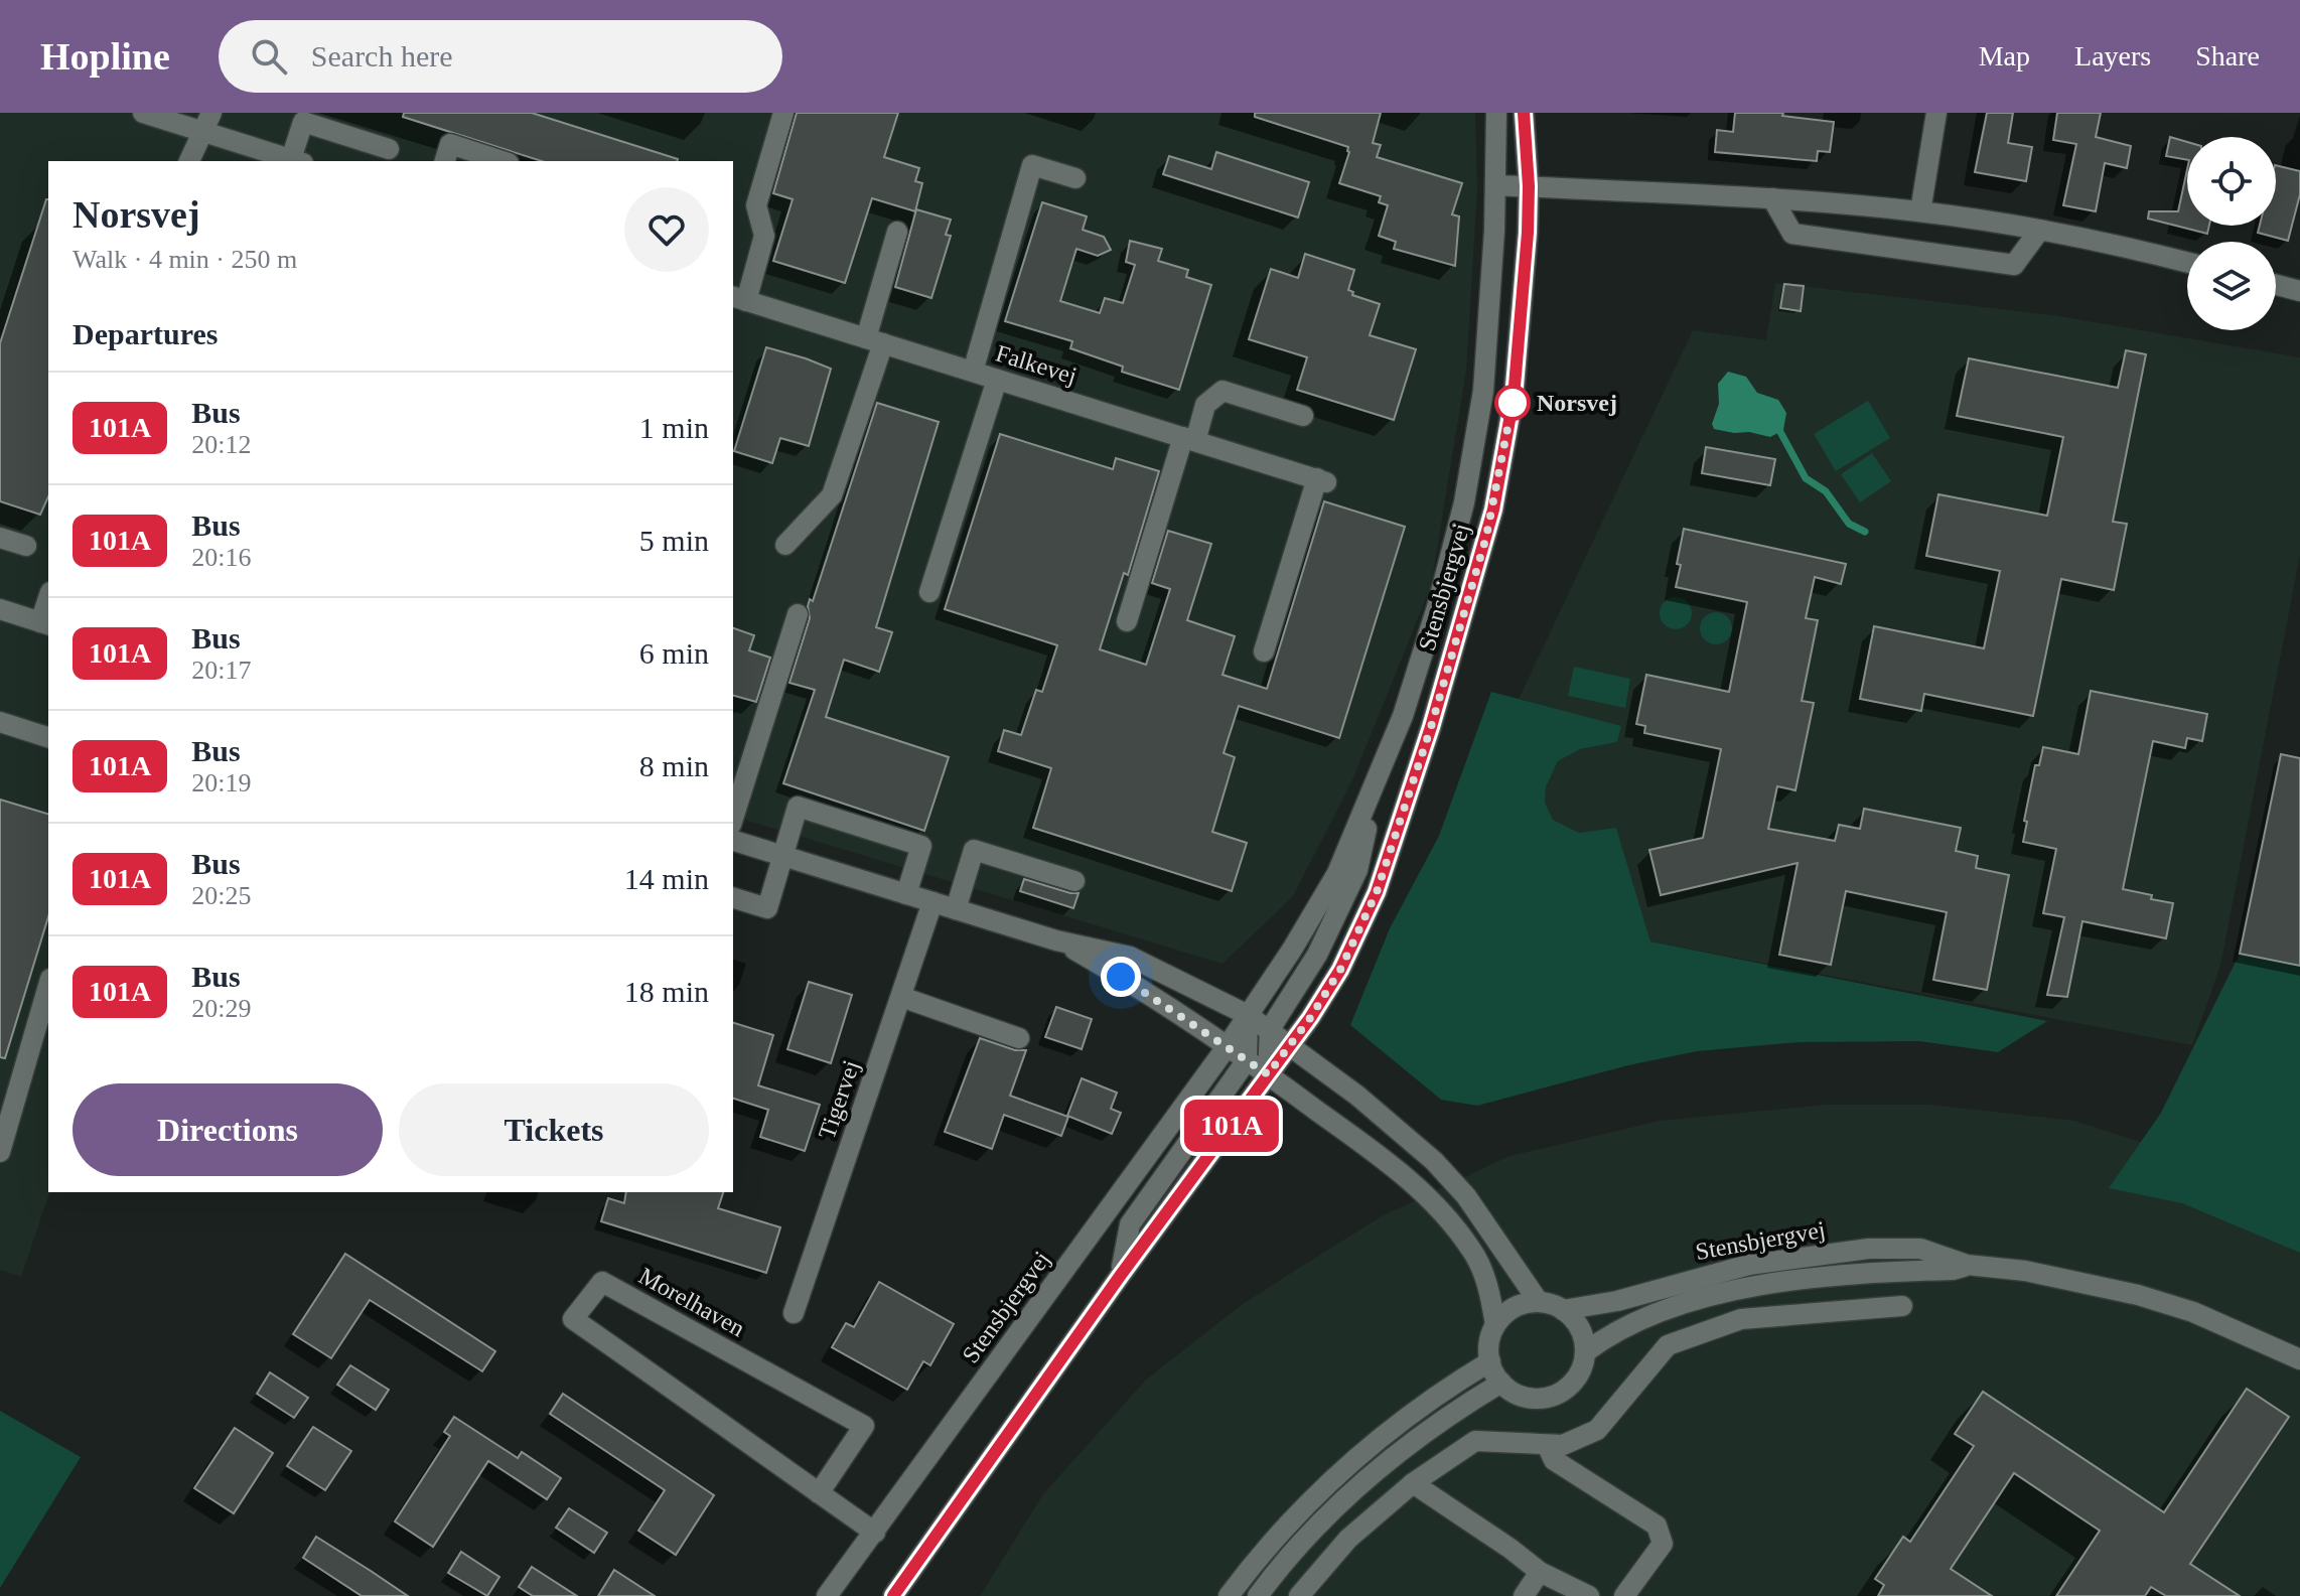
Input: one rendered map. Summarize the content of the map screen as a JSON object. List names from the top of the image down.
{
  "streets": {
    "street": [
      "Falkevej",
      "Stensbjergvej",
      "Tigervej",
      "Morelhaven"
    ]
  },
  "crossings": [
    ["Stensbjergvej", "Morelhaven"]
  ],
  "places": ["Norsvej"],
  "lines": ["bus line 101A"],
  "page": {
    "header": "Hopline",
    "search": "Search here",
    "nav": ["Map", "Layers", "Share"],
    "on_map": "101A",
    "heading": [
      ["Norsvej", "Walk · 4 min · 250 m"],
      "Departures"
    ],
    "list": [
      {
        "mark": "101A",
        "name": "Bus",
        "note": "20:12",
        "value": "1 min"
      },
      {
        "mark": "101A",
        "name": "Bus",
        "note": "20:16",
        "value": "5 min"
      },
      {
        "mark": "101A",
        "name": "Bus",
        "note": "20:17",
        "value": "6 min"
      },
      {
        "mark": "101A",
        "name": "Bus",
        "note": "20:19",
        "value": "8 min"
      },
      {
        "mark": "101A",
        "name": "Bus",
        "note": "20:25",
        "value": "14 min"
      },
      {
        "mark": "101A",
        "name": "Bus",
        "note": "20:29",
        "value": "18 min"
      }
    ],
    "buttons": ["Directions", "Tickets"]
  }
}
